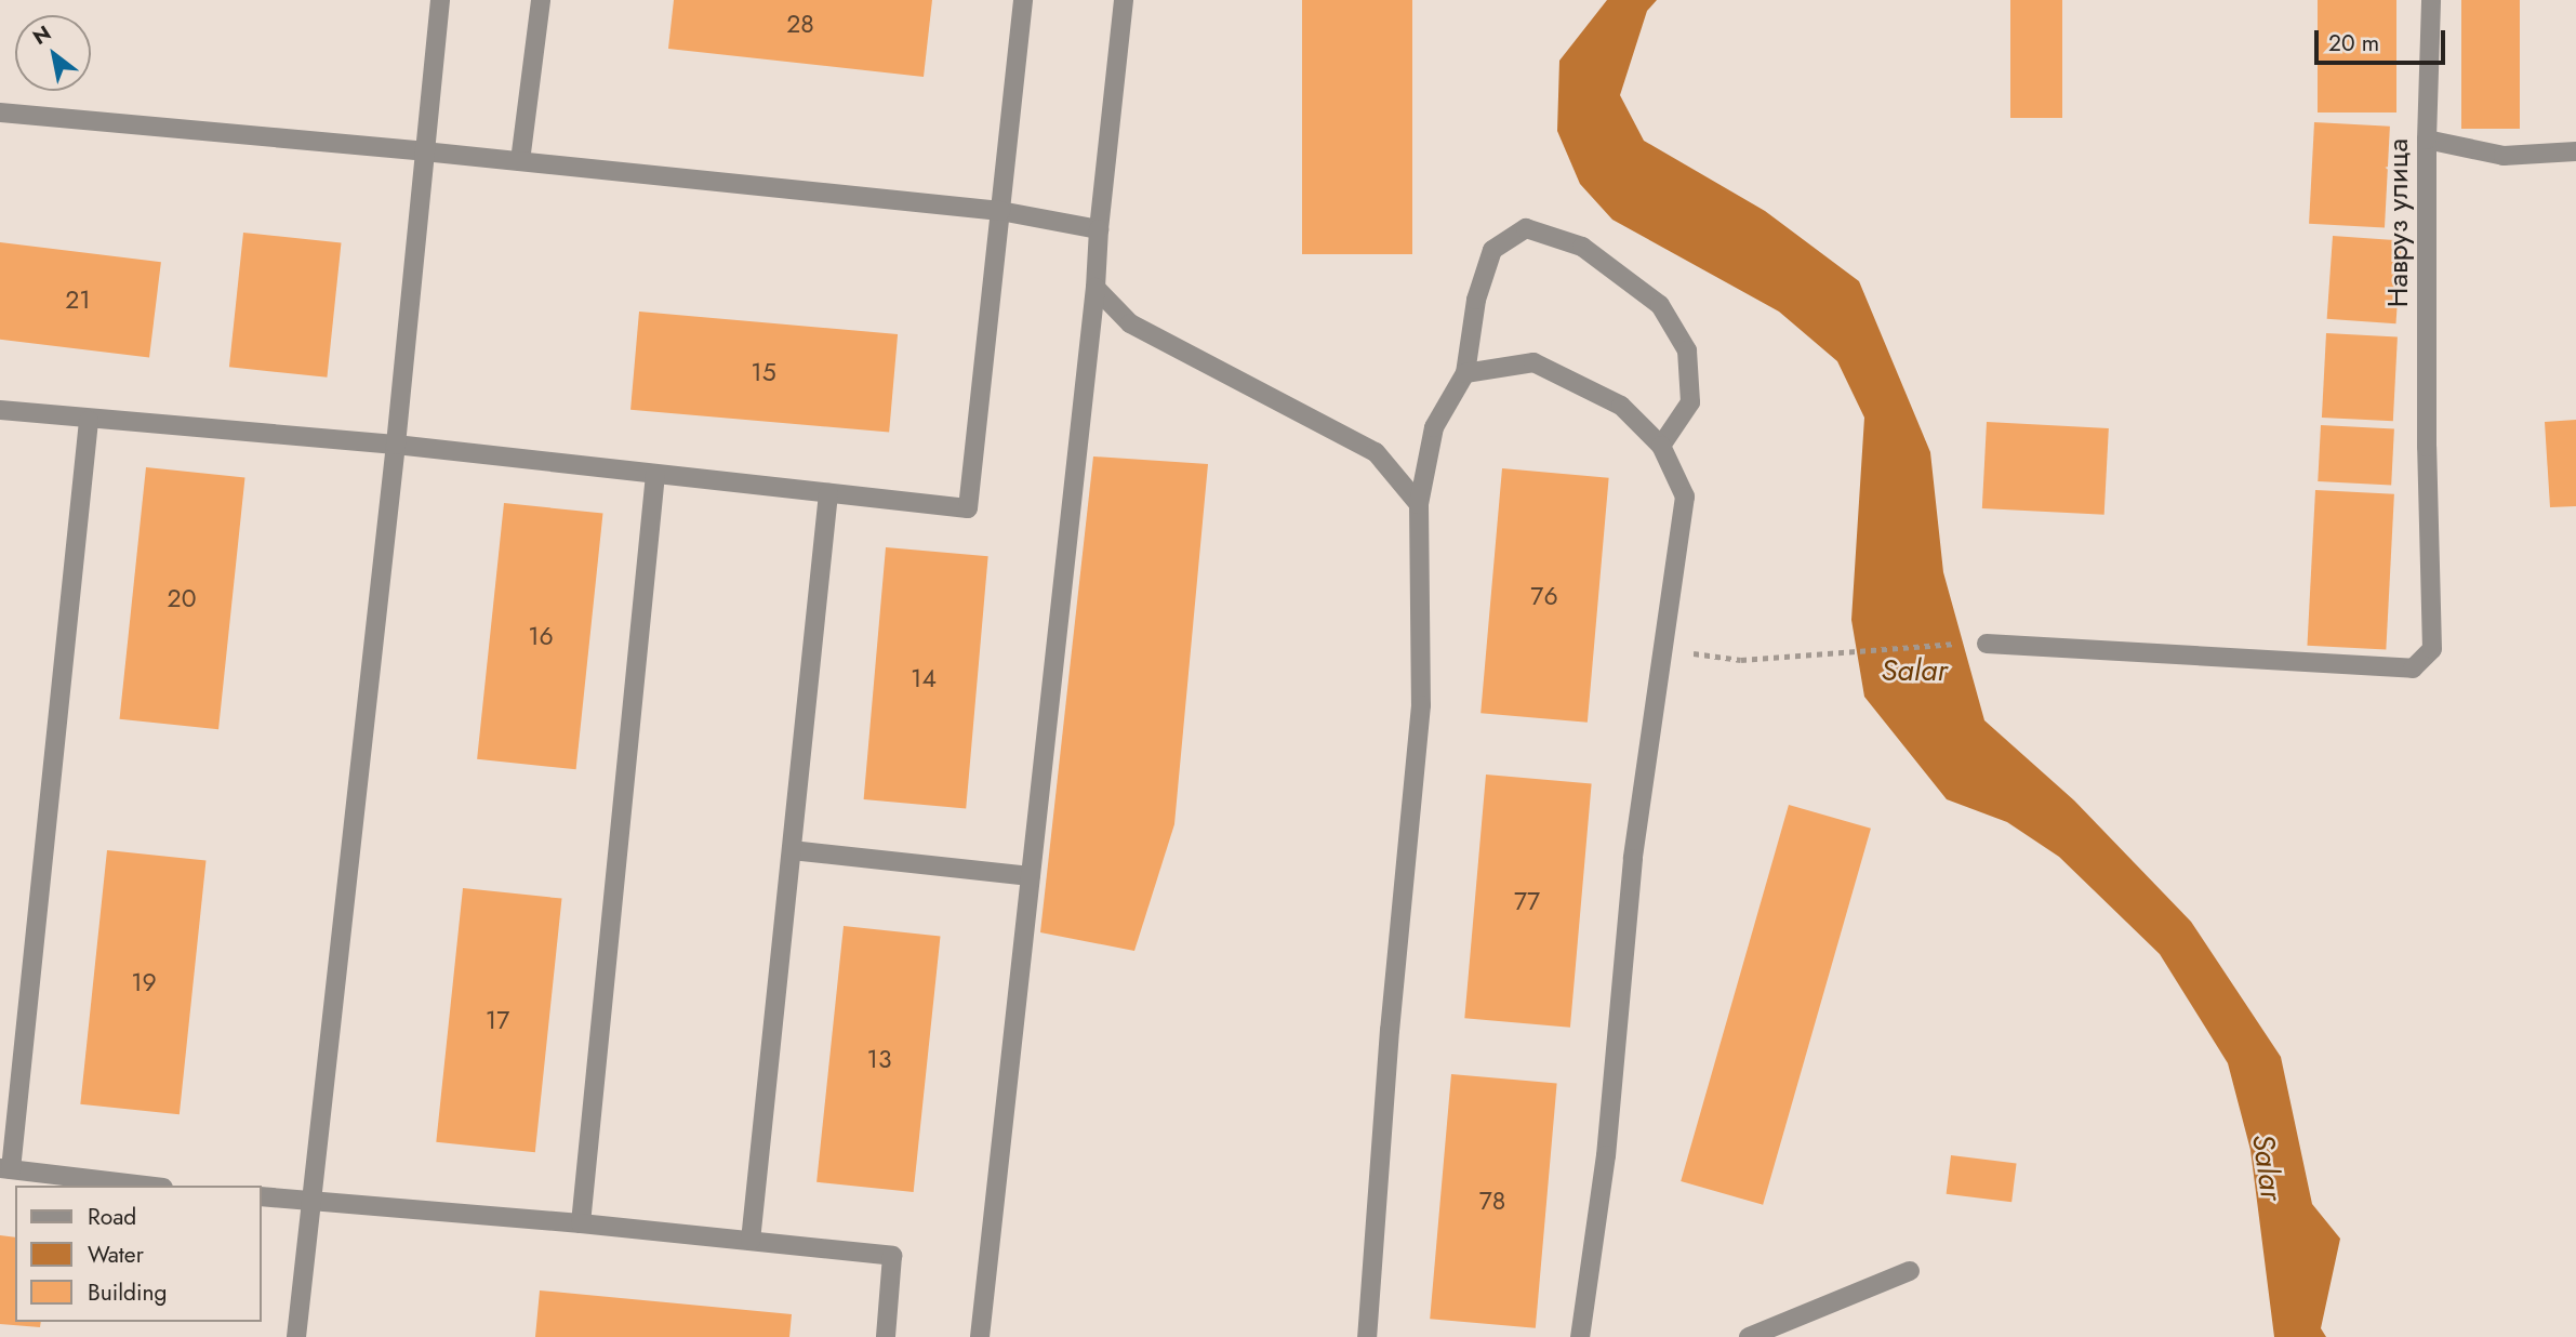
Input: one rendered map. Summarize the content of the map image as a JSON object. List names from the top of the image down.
{
  "streets": {
    "street": ["Навруз улица"]
  },
  "water": ["Salar"],
  "house_numbers": [
    "28",
    "21",
    "15",
    "76",
    "20",
    "16",
    "14",
    "77",
    "19",
    "17",
    "13",
    "78"
  ],
  "legend": ["Road", "Water", "Building"],
  "scale_bar": "20 m",
  "north": "top left"
}
